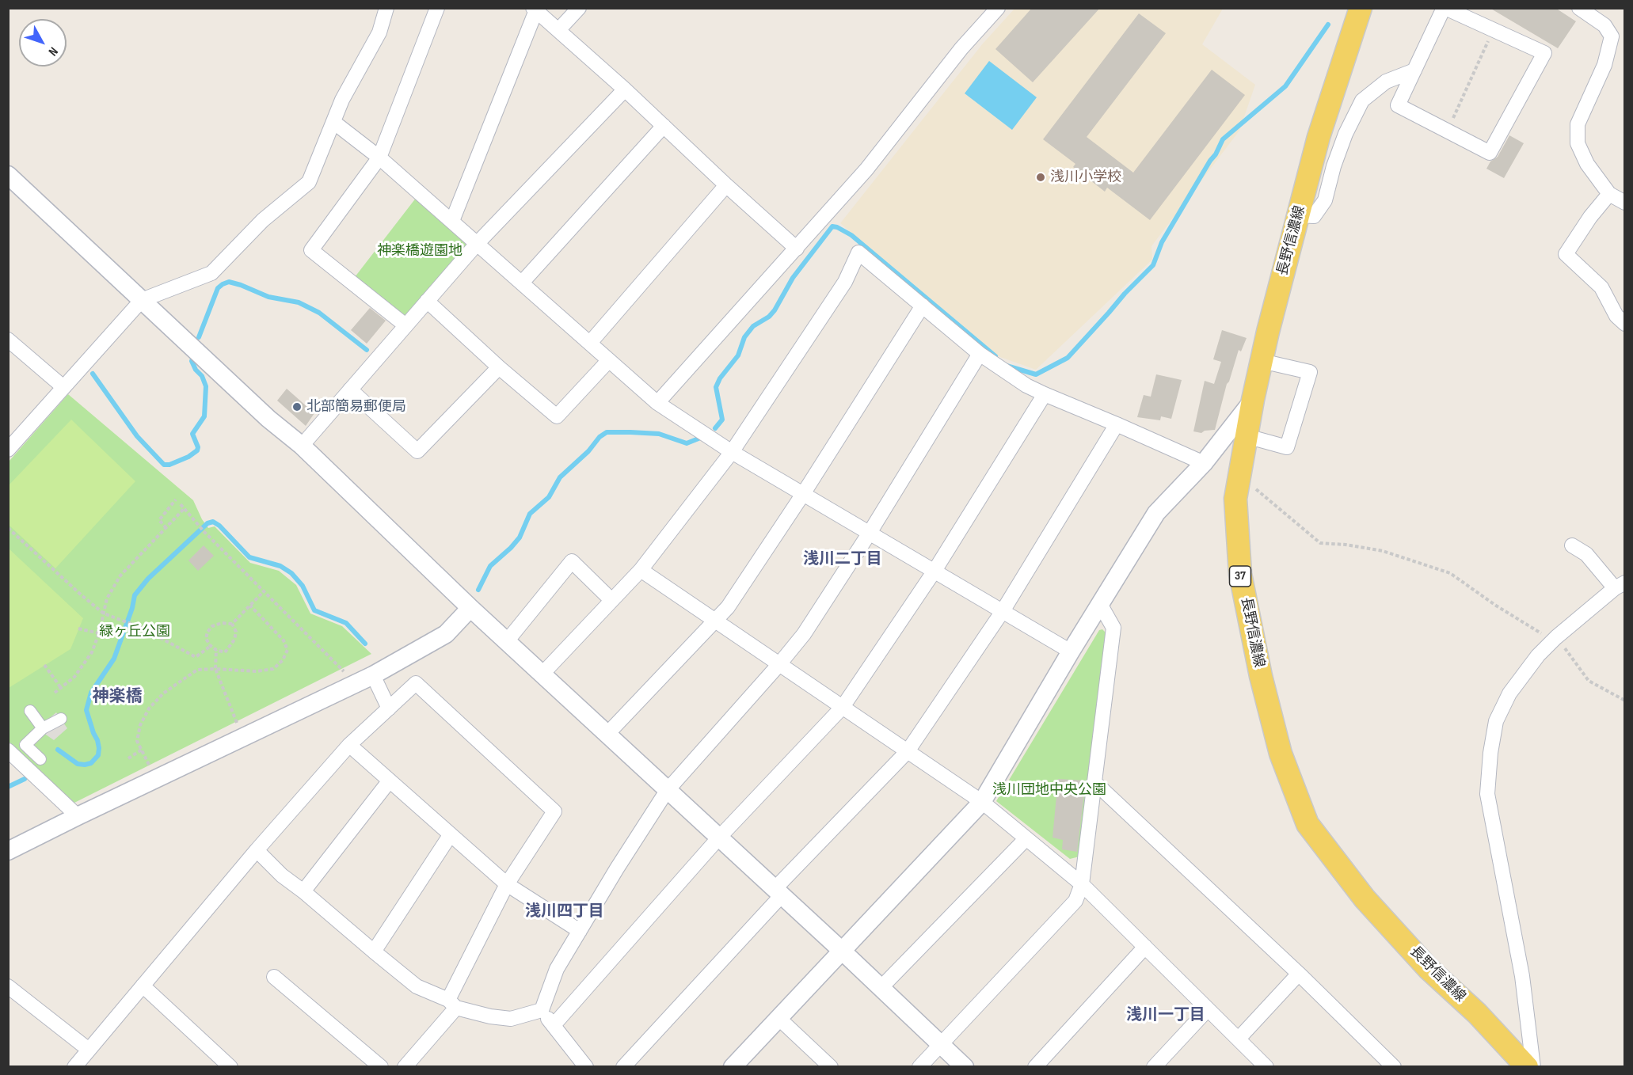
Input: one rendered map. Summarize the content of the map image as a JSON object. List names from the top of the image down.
{
  "streets": {
    "main road": ["長野信濃線", "37"]
  },
  "districts": [
    "浅川二丁目",
    "神楽橋",
    "浅川四丁目",
    "浅川一丁目"
  ],
  "parks": ["神楽橋遊園地", "緑ヶ丘公園", "浅川団地中央公園"],
  "places": ["浅川小学校", "北部簡易郵便局"],
  "north": "bottom right"
}
